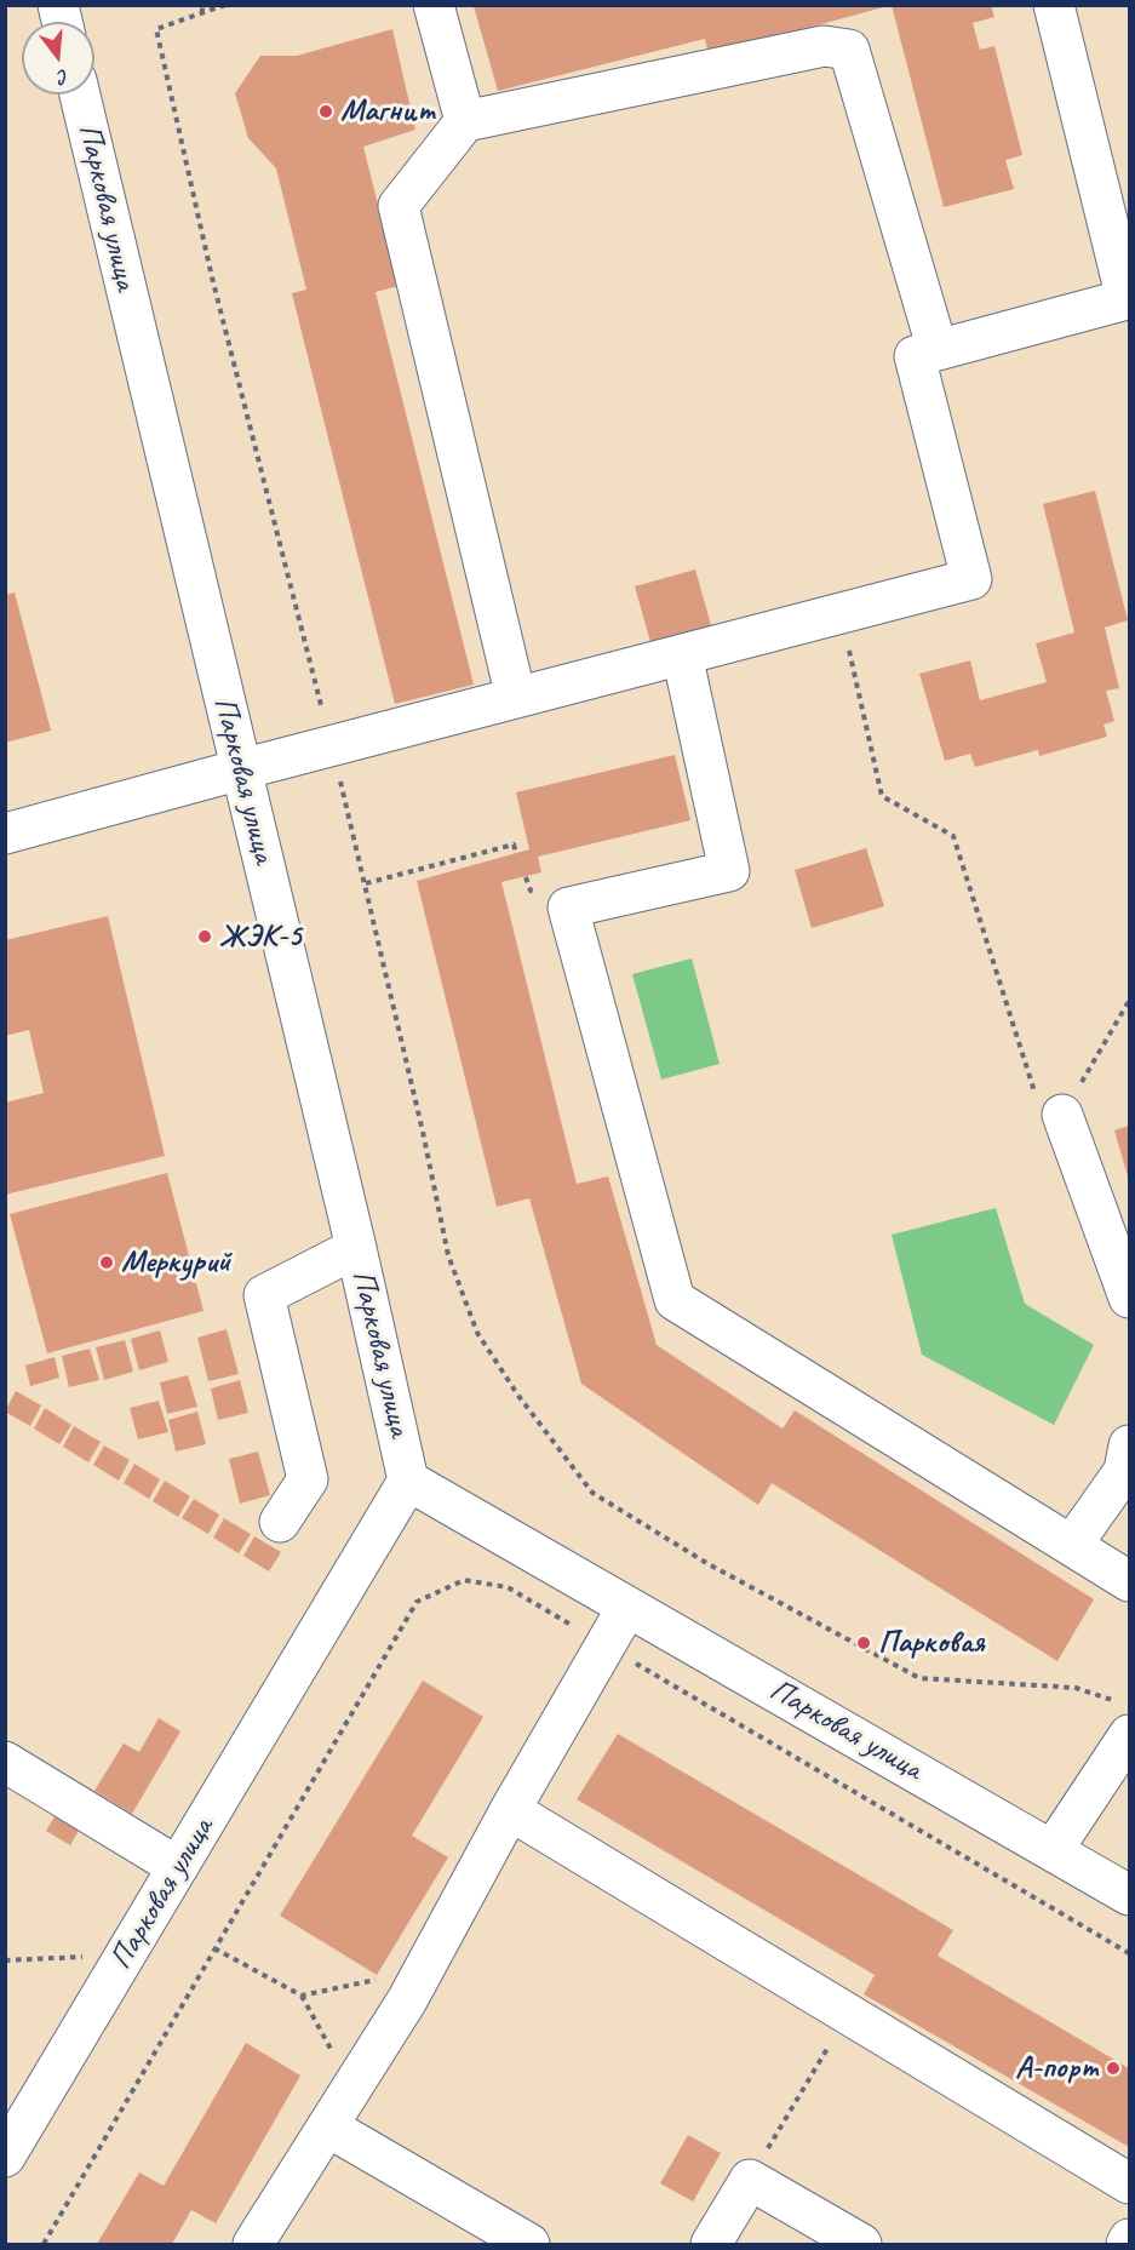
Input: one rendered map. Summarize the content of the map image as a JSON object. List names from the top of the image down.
{
  "streets": {
    "street": ["Парковая улица"]
  },
  "places": [
    "Магнит",
    "ЖЭК-5",
    "Меркурий",
    "Парковая",
    "А-порт"
  ],
  "north": "bottom"
}
